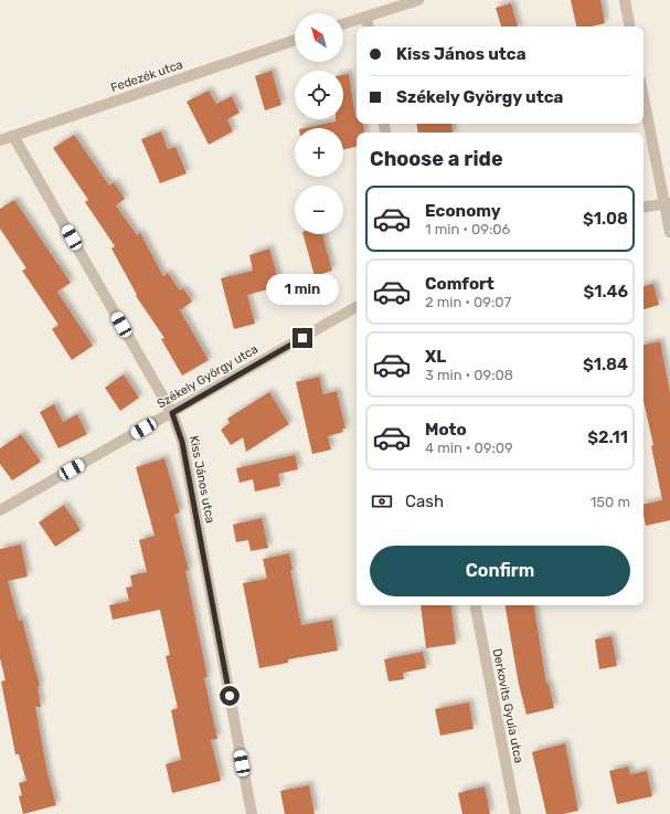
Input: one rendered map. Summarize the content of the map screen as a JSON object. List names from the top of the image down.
{
  "streets": {
    "street": [
      "Fedezék utca",
      "Székely György utca",
      "Kiss János utca",
      "Derkovits Gyula utca"
    ]
  },
  "crossings": [
    ["Fedezék utca", "Kiss János utca"],
    ["Székely György utca", "Kiss János utca"]
  ],
  "north": "top left",
  "page": {
    "map_buttons": ["+", "−"],
    "banner": ["Kiss János utca", "Székely György utca"],
    "heading": "Choose a ride",
    "list": [
      {
        "name": "Economy",
        "note": "1 min · 09:06",
        "value": "$1.08"
      },
      {
        "name": "Comfort",
        "note": "2 min · 09:07",
        "value": "$1.46"
      },
      {
        "name": "XL",
        "note": "3 min · 09:08",
        "value": "$1.84"
      },
      {
        "name": "Moto",
        "note": "4 min · 09:09",
        "value": "$2.11"
      }
    ],
    "bubble": "1 min",
    "pay": ["Cash", "150 m"],
    "buttons": "Confirm"
  }
}
